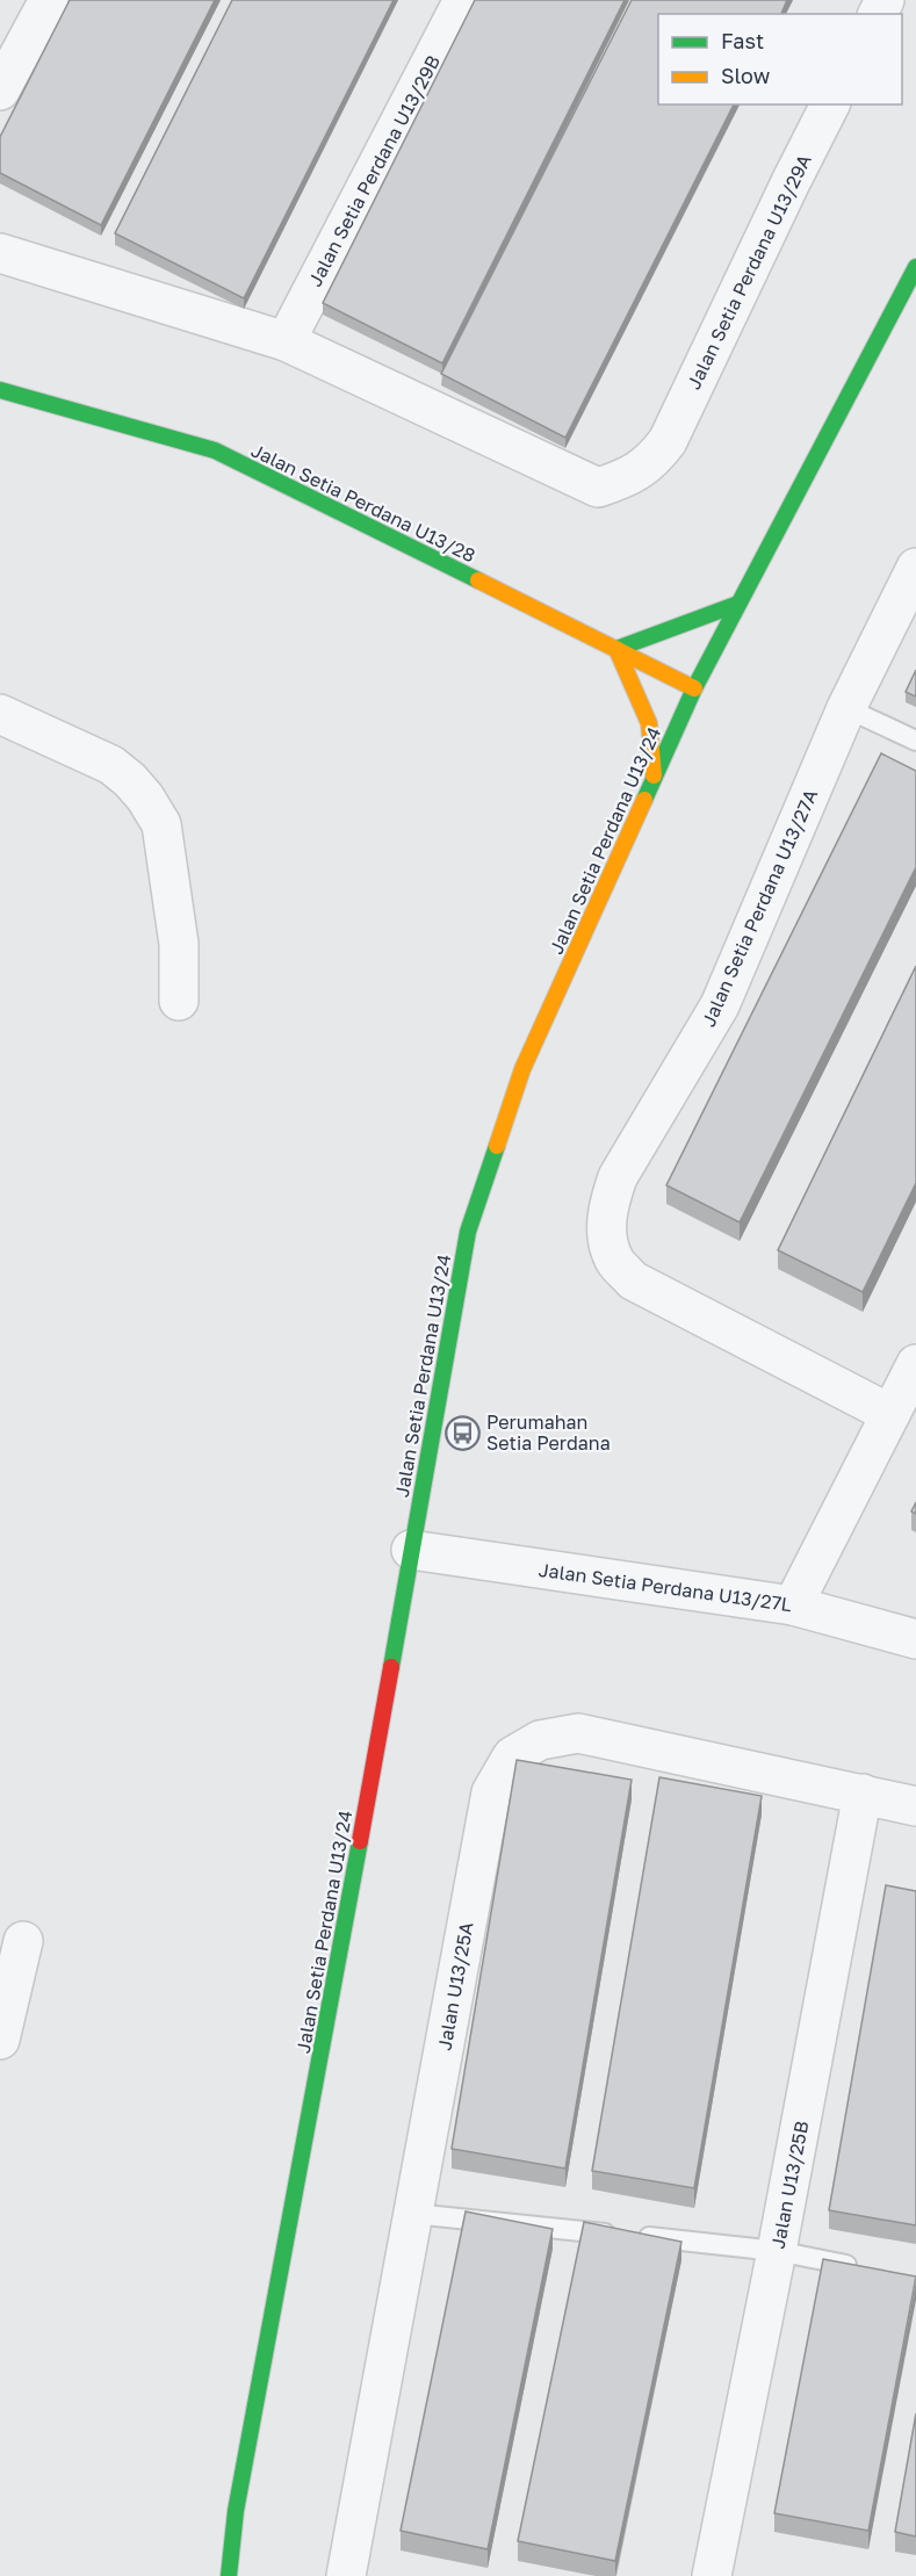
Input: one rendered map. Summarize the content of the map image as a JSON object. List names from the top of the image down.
{
  "streets": {
    "street": [
      "Jalan Setia Perdana U13/29B",
      "Jalan Setia Perdana U13/29A",
      "Jalan Setia Perdana U13/28",
      "Jalan Setia Perdana U13/24",
      "Jalan Setia Perdana U13/27A",
      "Jalan Setia Perdana U13/27L",
      "Jalan U13/25A",
      "Jalan U13/25B"
    ]
  },
  "crossings": [
    ["Jalan Setia Perdana U13/29B", "Jalan Setia Perdana U13/29A"],
    ["Jalan Setia Perdana U13/28", "Jalan Setia Perdana U13/24"],
    ["Jalan Setia Perdana U13/24", "Jalan Setia Perdana U13/27L"],
    ["Jalan U13/25A", "Jalan U13/25B"]
  ],
  "places": {
    "bus stop": ["Perumahan Setia Perdana"]
  },
  "legend": ["Fast", "Slow"]
}
